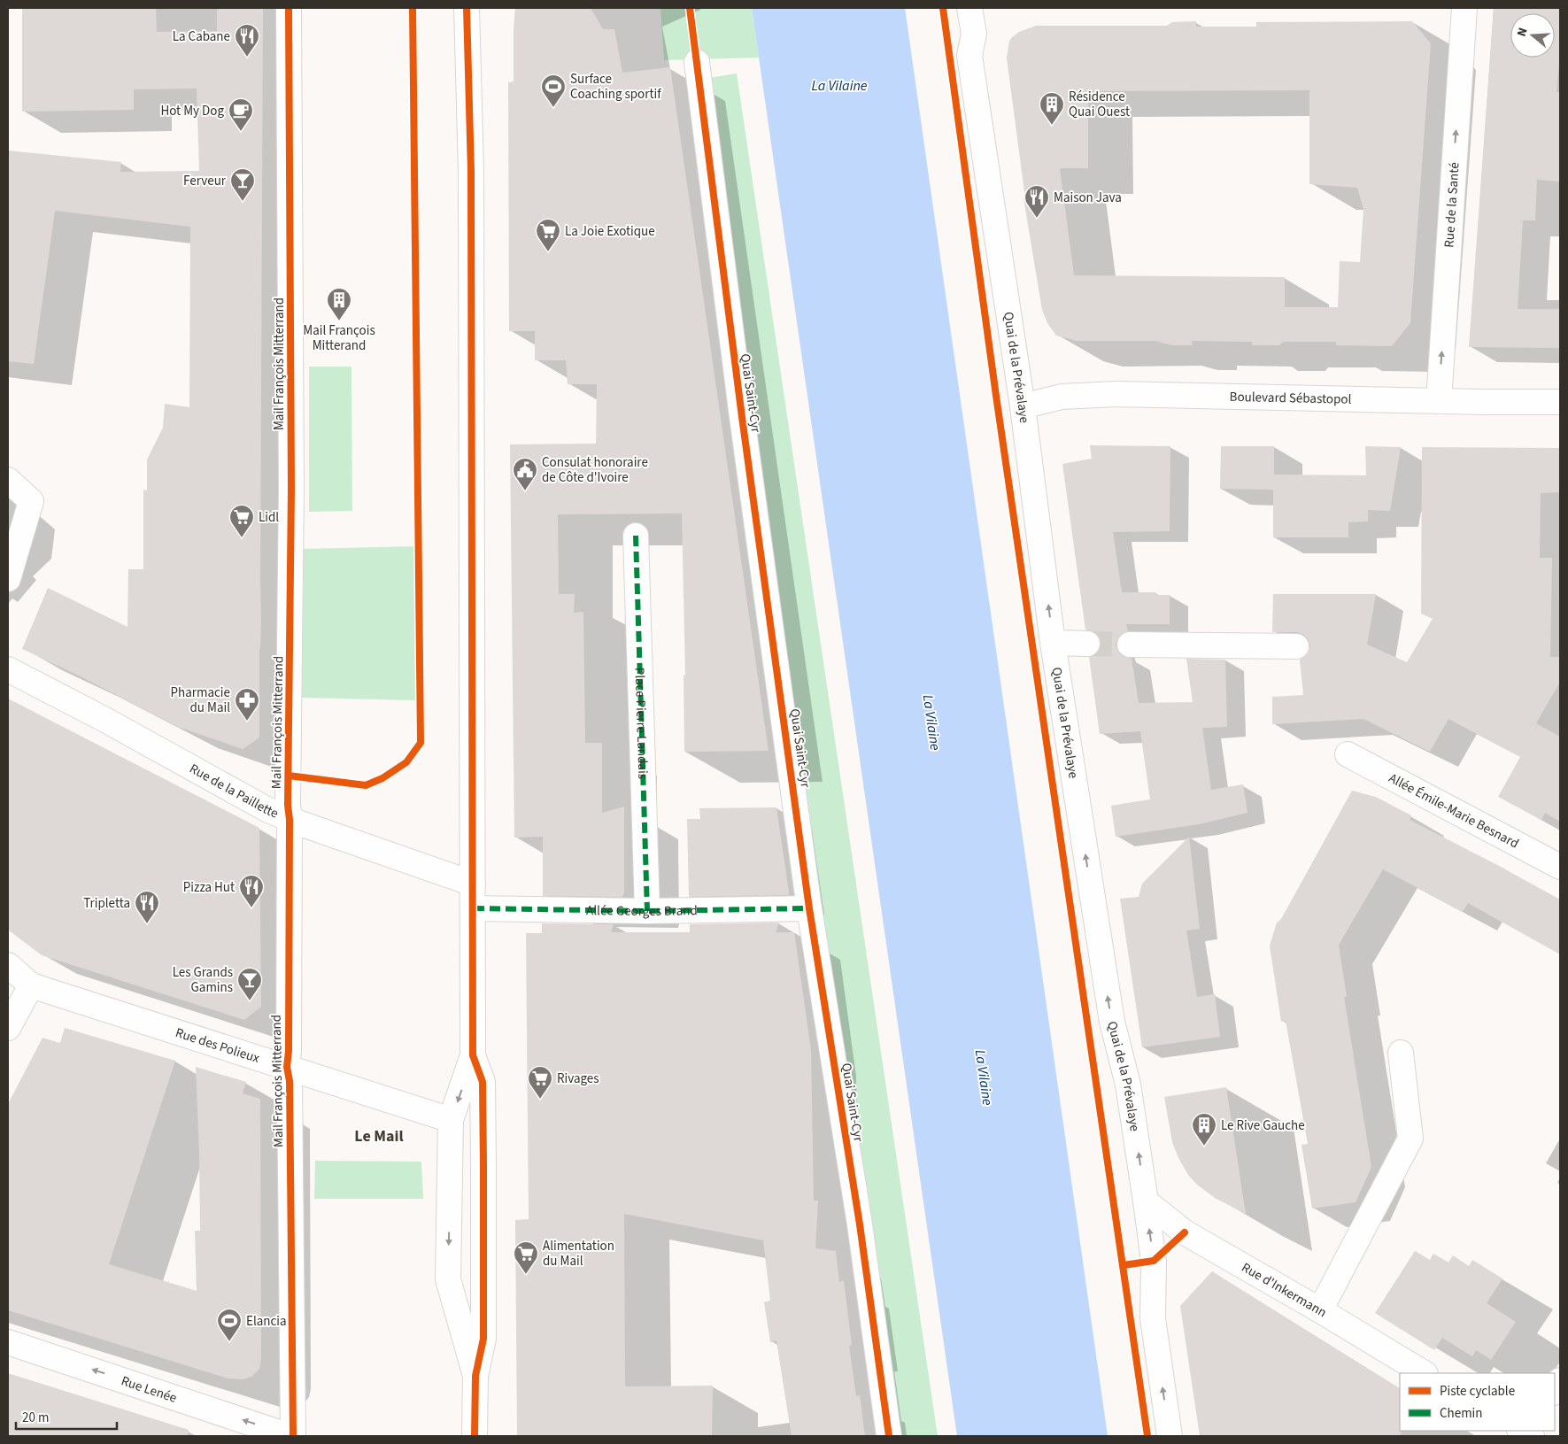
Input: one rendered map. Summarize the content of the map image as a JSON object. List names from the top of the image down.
{
  "streets": {
    "street": [
      "Rue de la Santé",
      "Mail François Mitterrand",
      "Quai de la Prévalaye",
      "Quai Saint-Cyr",
      "Boulevard Sébastopol",
      "Place Pierre Landais",
      "Rue de la Paillette",
      "Allée Émile-Marie Besnard",
      "Allée Georges Brand",
      "Rue des Polieux",
      "Rue d'Inkermann",
      "Rue Lenée"
    ]
  },
  "crossings": [
    ["Rue de la Santé", "Boulevard Sébastopol"],
    ["Mail François Mitterrand", "Rue de la Paillette"],
    ["Mail François Mitterrand", "Rue des Polieux"],
    ["Mail François Mitterrand", "Rue Lenée"],
    ["Quai de la Prévalaye", "Boulevard Sébastopol"],
    ["Quai de la Prévalaye", "Rue d'Inkermann"],
    ["Quai Saint-Cyr", "Allée Georges Brand"],
    ["Place Pierre Landais", "Allée Georges Brand"]
  ],
  "one_way": ["Rue de la Santé", "Quai de la Prévalaye", "Rue Lenée"],
  "districts": ["Le Mail"],
  "water": ["La Vilaine"],
  "places": {
    "restaurant": [
      "La Cabane",
      "Maison Java",
      "Pizza Hut",
      "Tripletta"
    ],
    "sports": ["Surface Coaching sportif", "Elancia"],
    "building": ["Résidence Quai Ouest", "Mail François Mitterand", "Le Rive Gauche"],
    "cafe": ["Hot My Dog"],
    "bar": ["Ferveur", "Les Grands Gamins"],
    "supermarket": [
      "La Joie Exotique",
      "Lidl",
      "Rivages",
      "Alimentation du Mail"
    ],
    "public building": ["Consulat honoraire de Côte d'Ivoire"],
    "pharmacy": ["Pharmacie du Mail"]
  },
  "legend": ["Piste cyclable", "Chemin"],
  "scale_bar": "20 m",
  "north": "left"
}
